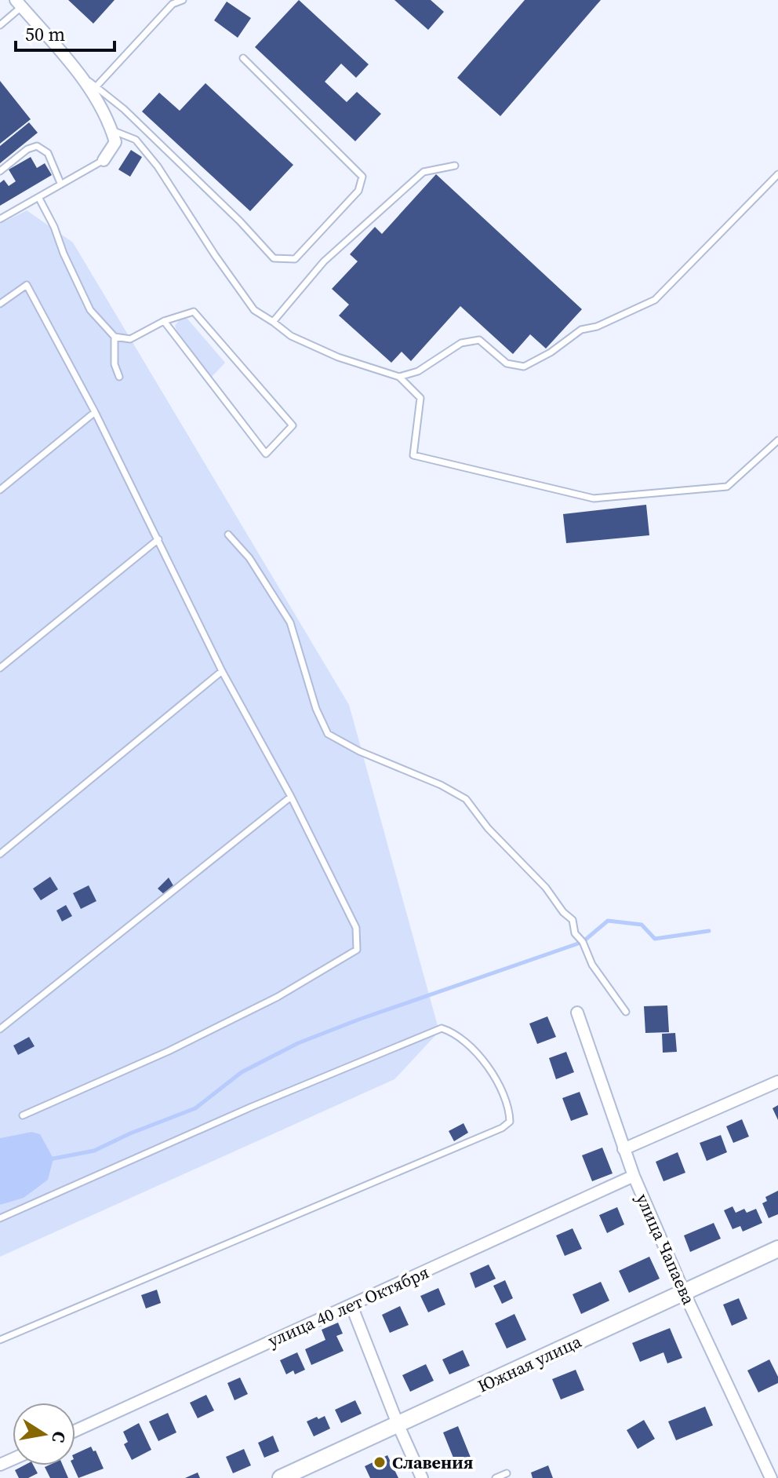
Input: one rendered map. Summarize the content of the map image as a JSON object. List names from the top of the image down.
{
  "streets": {
    "street": ["улица Чапаева", "улица 40 лет Октября", "Южная улица"]
  },
  "crossings": [
    ["улица Чапаева", "улица 40 лет Октября"],
    ["улица Чапаева", "Южная улица"]
  ],
  "places": ["Славения"],
  "scale_bar": "50 m",
  "north": "right"
}
